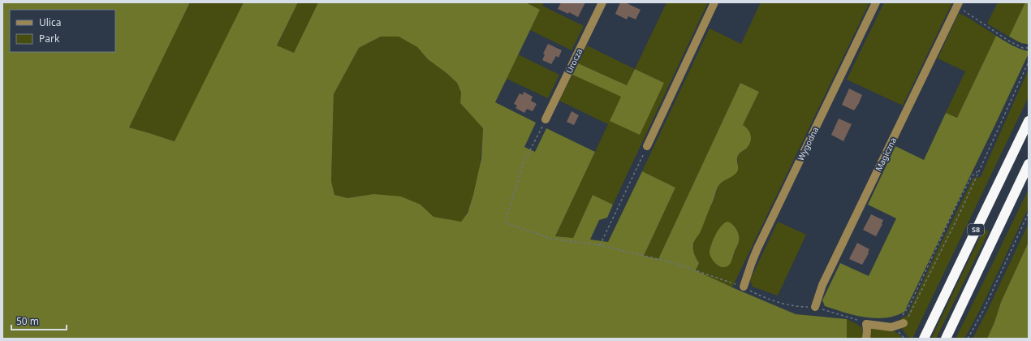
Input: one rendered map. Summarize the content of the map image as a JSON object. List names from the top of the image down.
{
  "streets": {
    "highway": ["S8"],
    "street": ["Urocza", "Wygodna", "Magiczna"]
  },
  "legend": ["Ulica", "Park"],
  "scale_bar": "50 m"
}
